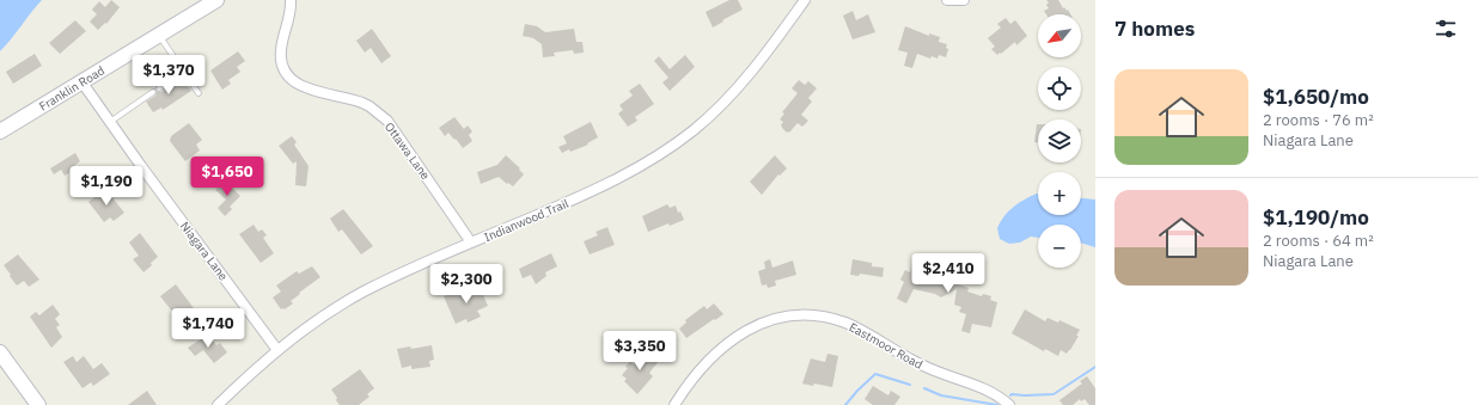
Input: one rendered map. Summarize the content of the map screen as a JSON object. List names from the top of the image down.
{
  "streets": {
    "street": [
      "Franklin Road",
      "Ottawa Lane",
      "Indianwood Trail",
      "Niagara Lane",
      "Eastmoor Road"
    ]
  },
  "crossings": [
    ["Franklin Road", "Niagara Lane"],
    ["Ottawa Lane", "Indianwood Trail"],
    ["Indianwood Trail", "Niagara Lane"]
  ],
  "north": "bottom left",
  "page": {
    "heading": "7 homes",
    "map_buttons": ["+", "−"],
    "price": [
      "$1,370",
      "$1,650",
      "$1,190",
      "$2,410",
      "$2,300",
      "$1,740",
      "$3,350"
    ],
    "list": [
      {
        "name": "$1,650/mo",
        "note": "2 rooms · 76 m² · Niagara Lane"
      },
      {
        "name": "$1,190/mo",
        "note": "2 rooms · 64 m² · Niagara Lane"
      }
    ]
  }
}
